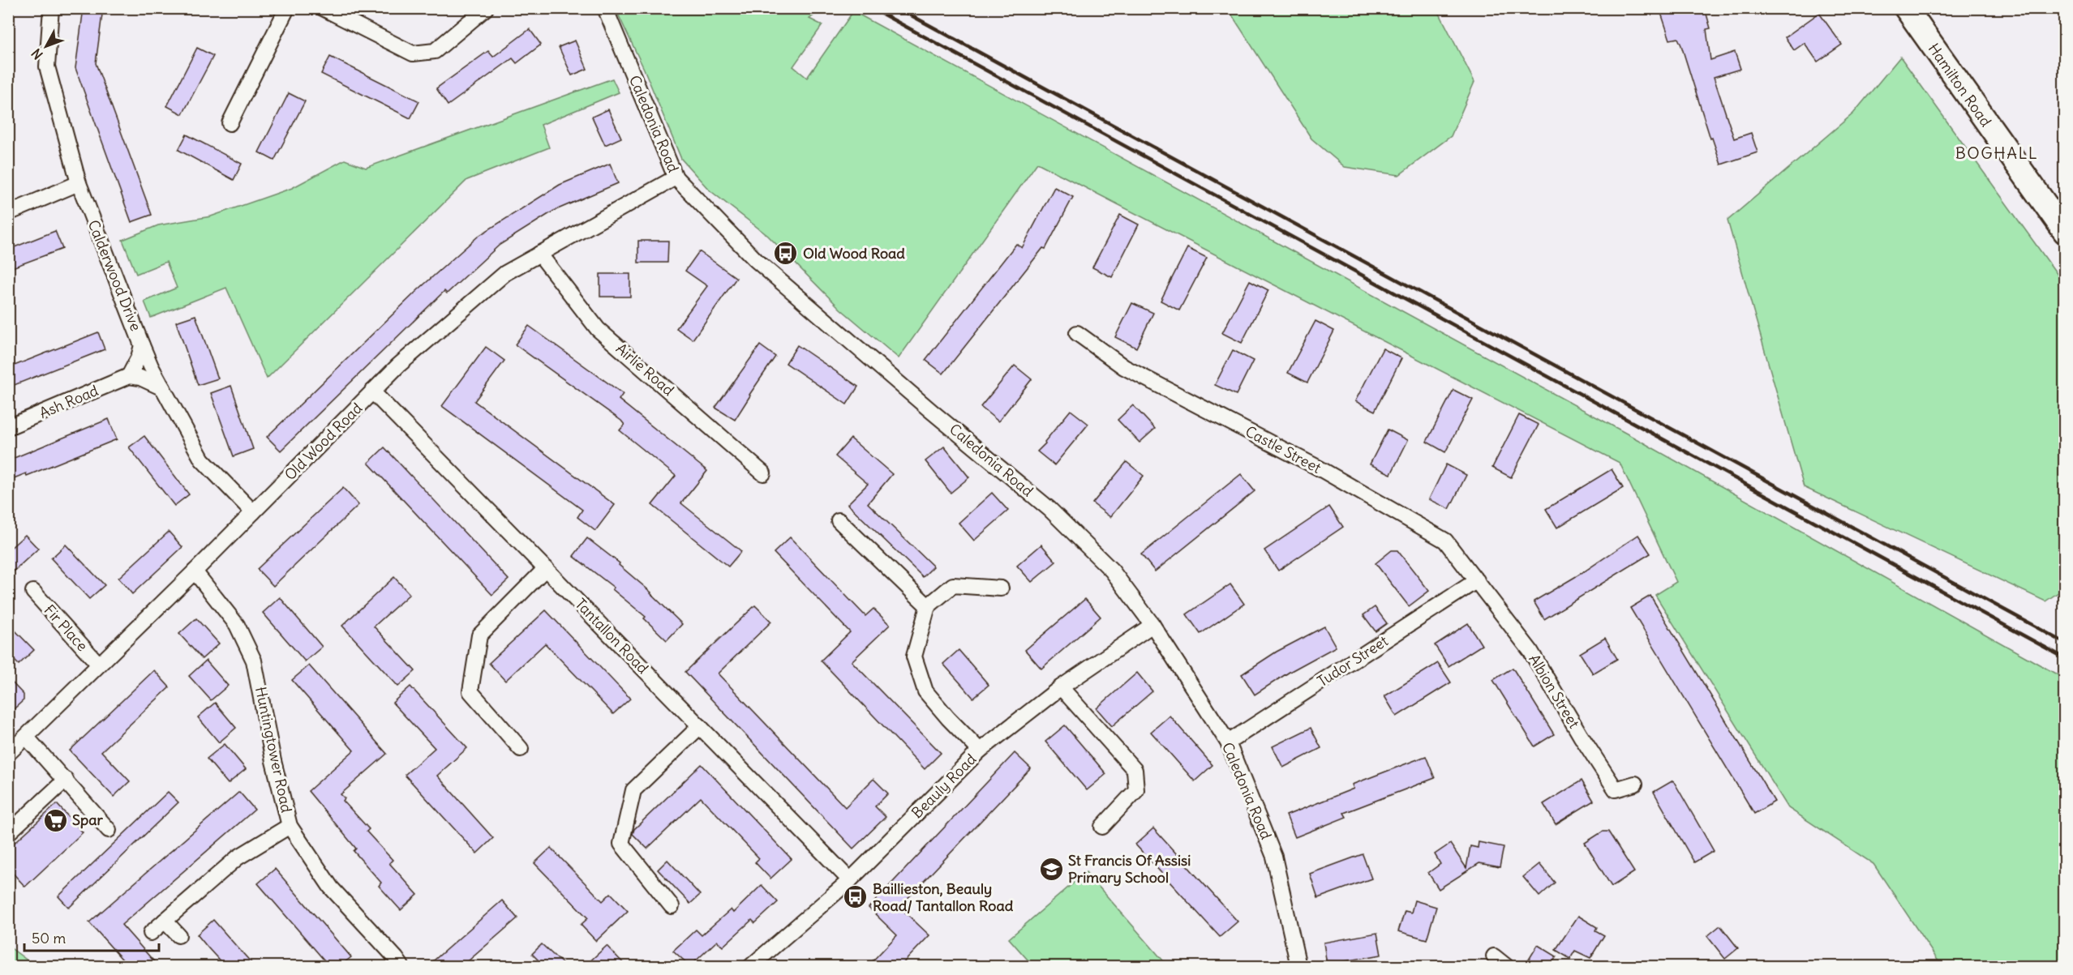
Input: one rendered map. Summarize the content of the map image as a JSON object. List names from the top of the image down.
{
  "streets": {
    "main road": ["Hamilton Road"],
    "street": [
      "Caledonia Road",
      "Calderwood Drive",
      "Airlie Road",
      "Ash Road",
      "Old Wood Road",
      "Castle Street",
      "Fir Place",
      "Tantallon Road",
      "Tudor Street",
      "Albion Street",
      "Huntingtower Road",
      "Beauly Road"
    ]
  },
  "crossings": [
    ["Caledonia Road", "Old Wood Road"],
    ["Caledonia Road", "Tudor Street"],
    ["Caledonia Road", "Beauly Road"],
    ["Calderwood Drive", "Old Wood Road"],
    ["Airlie Road", "Old Wood Road"],
    ["Old Wood Road", "Fir Place"],
    ["Old Wood Road", "Tantallon Road"],
    ["Old Wood Road", "Huntingtower Road"],
    ["Castle Street", "Tudor Street"],
    ["Castle Street", "Albion Street"],
    ["Tantallon Road", "Beauly Road"],
    ["Tudor Street", "Albion Street"]
  ],
  "districts": ["BOGHALL"],
  "places": {
    "bus stop": ["Old Wood Road", "Baillieston, Beauly Road/ Tantallon Road"],
    "supermarket": ["Spar"],
    "school or university": ["St Francis Of Assisi Primary School"]
  },
  "scale_bar": "50 m",
  "north": "bottom left"
}
